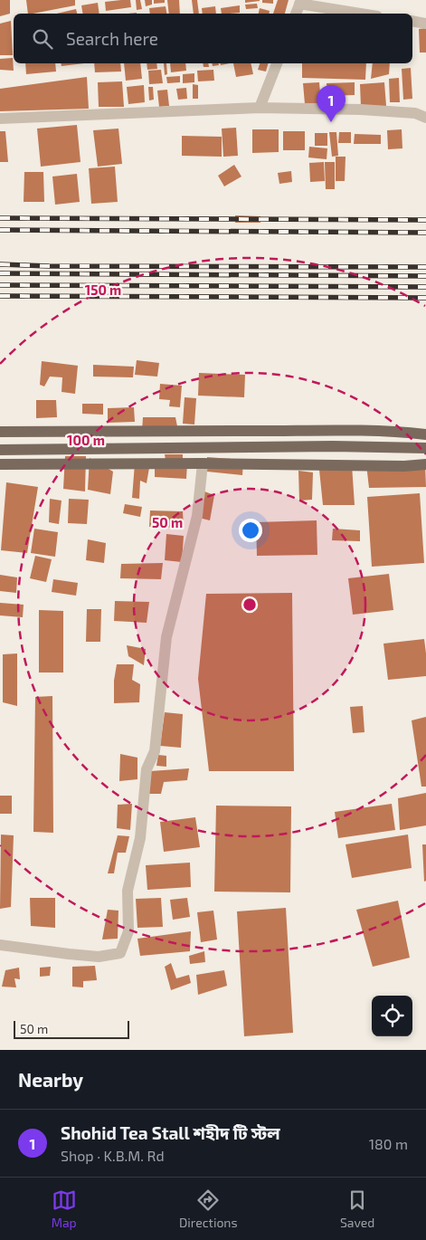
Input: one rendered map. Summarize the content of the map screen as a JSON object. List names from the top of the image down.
{
  "scale_bar": "50 m",
  "page": {
    "search": "Search here",
    "pins": "1",
    "scale": "50 m",
    "heading": "Nearby",
    "list": [
      {
        "mark": "1",
        "name": "Shohid Tea Stall শহীদ টি স্টল",
        "note": "Shop · K.B.M. Rd",
        "value": "180 m"
      }
    ],
    "nav": ["Map", "Directions", "Saved"]
  },
  "rings": ["150 m", "100 m", "50 m"]
}
